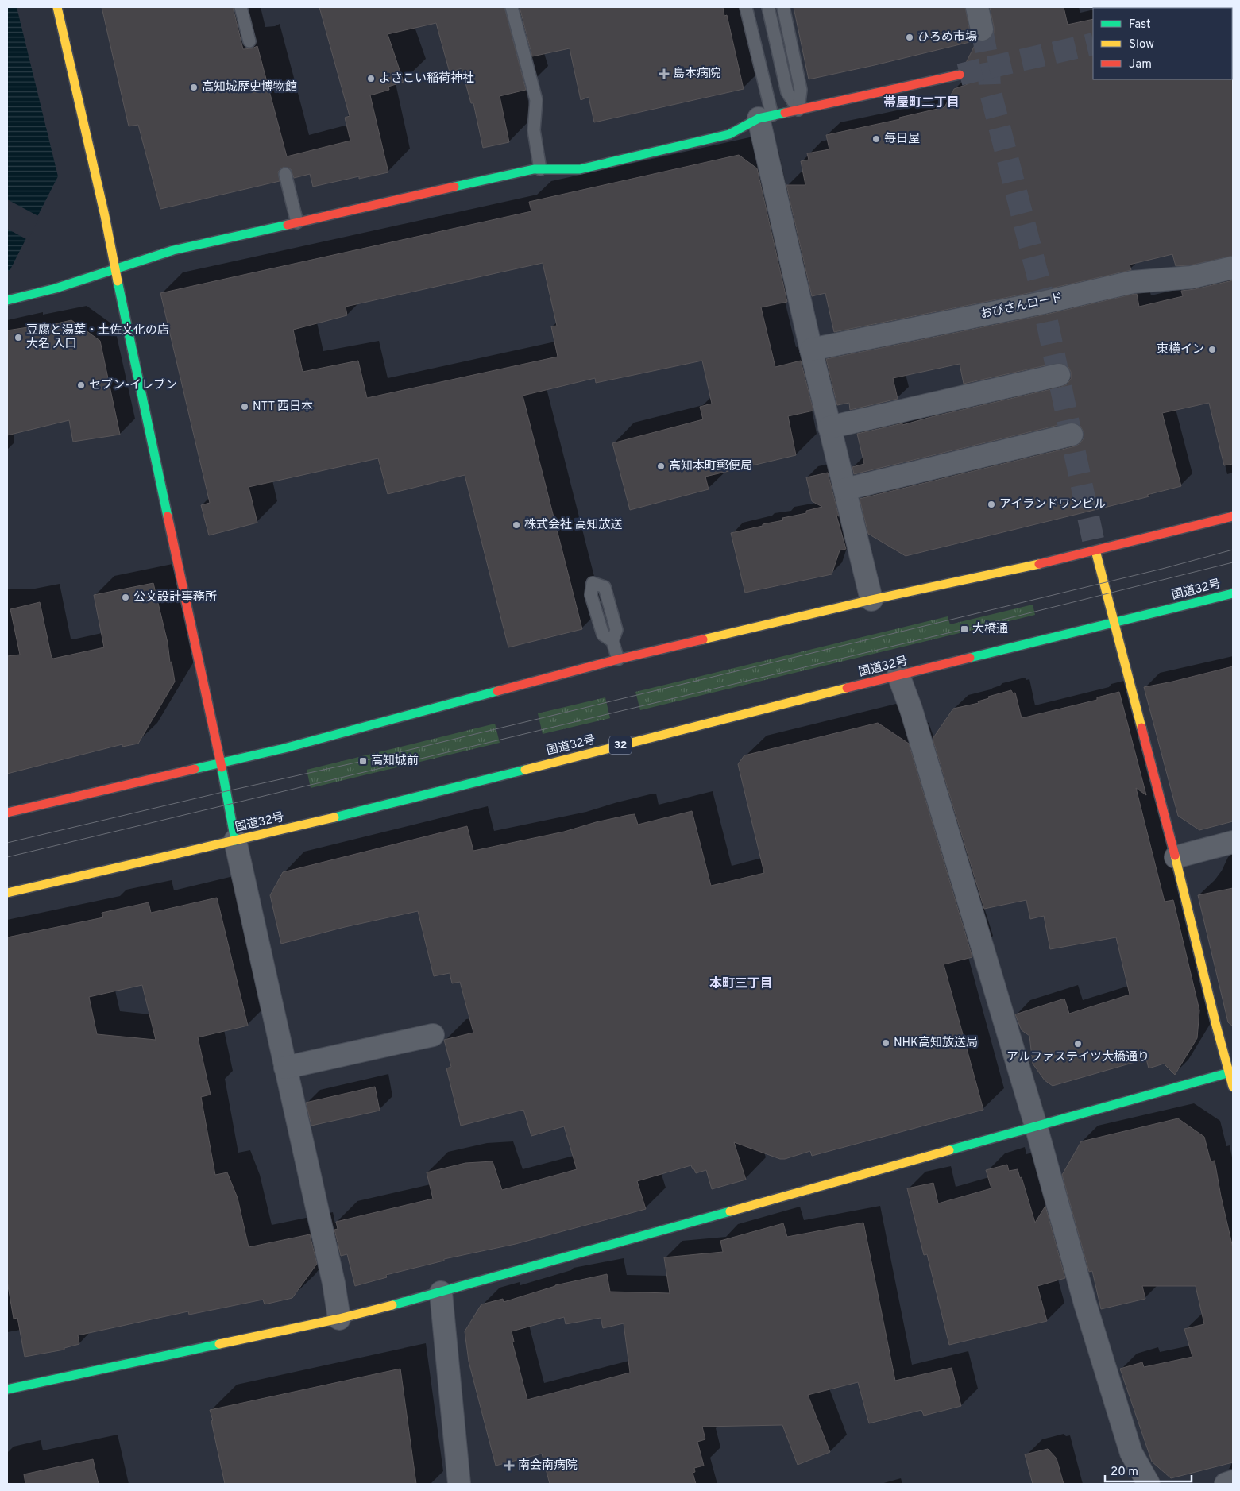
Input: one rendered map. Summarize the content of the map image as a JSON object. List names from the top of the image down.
{
  "streets": {
    "main road": ["国道32号", "32"],
    "street": ["おびさんロード"]
  },
  "districts": ["帯屋町二丁目", "本町三丁目"],
  "places": {
    "other": [
      "ひろめ市場",
      "よさこい稲荷神社",
      "高知城歴史博物館",
      "毎日屋",
      "豆腐と湯葉・土佐文化の店 大名 入口",
      "東横イン",
      "セブン-イレブン",
      "NTT 西日本",
      "高知本町郵便局",
      "アイランドワンビル",
      "株式会社 高知放送",
      "公文設計事務所",
      "NHK高知放送局",
      "アルファステイツ大橋通り"
    ],
    "health": ["島本病院", "南会南病院"],
    "transit": ["大橋通", "高知城前"]
  },
  "legend": ["Fast", "Slow", "Jam"],
  "scale_bar": "20 m"
}
